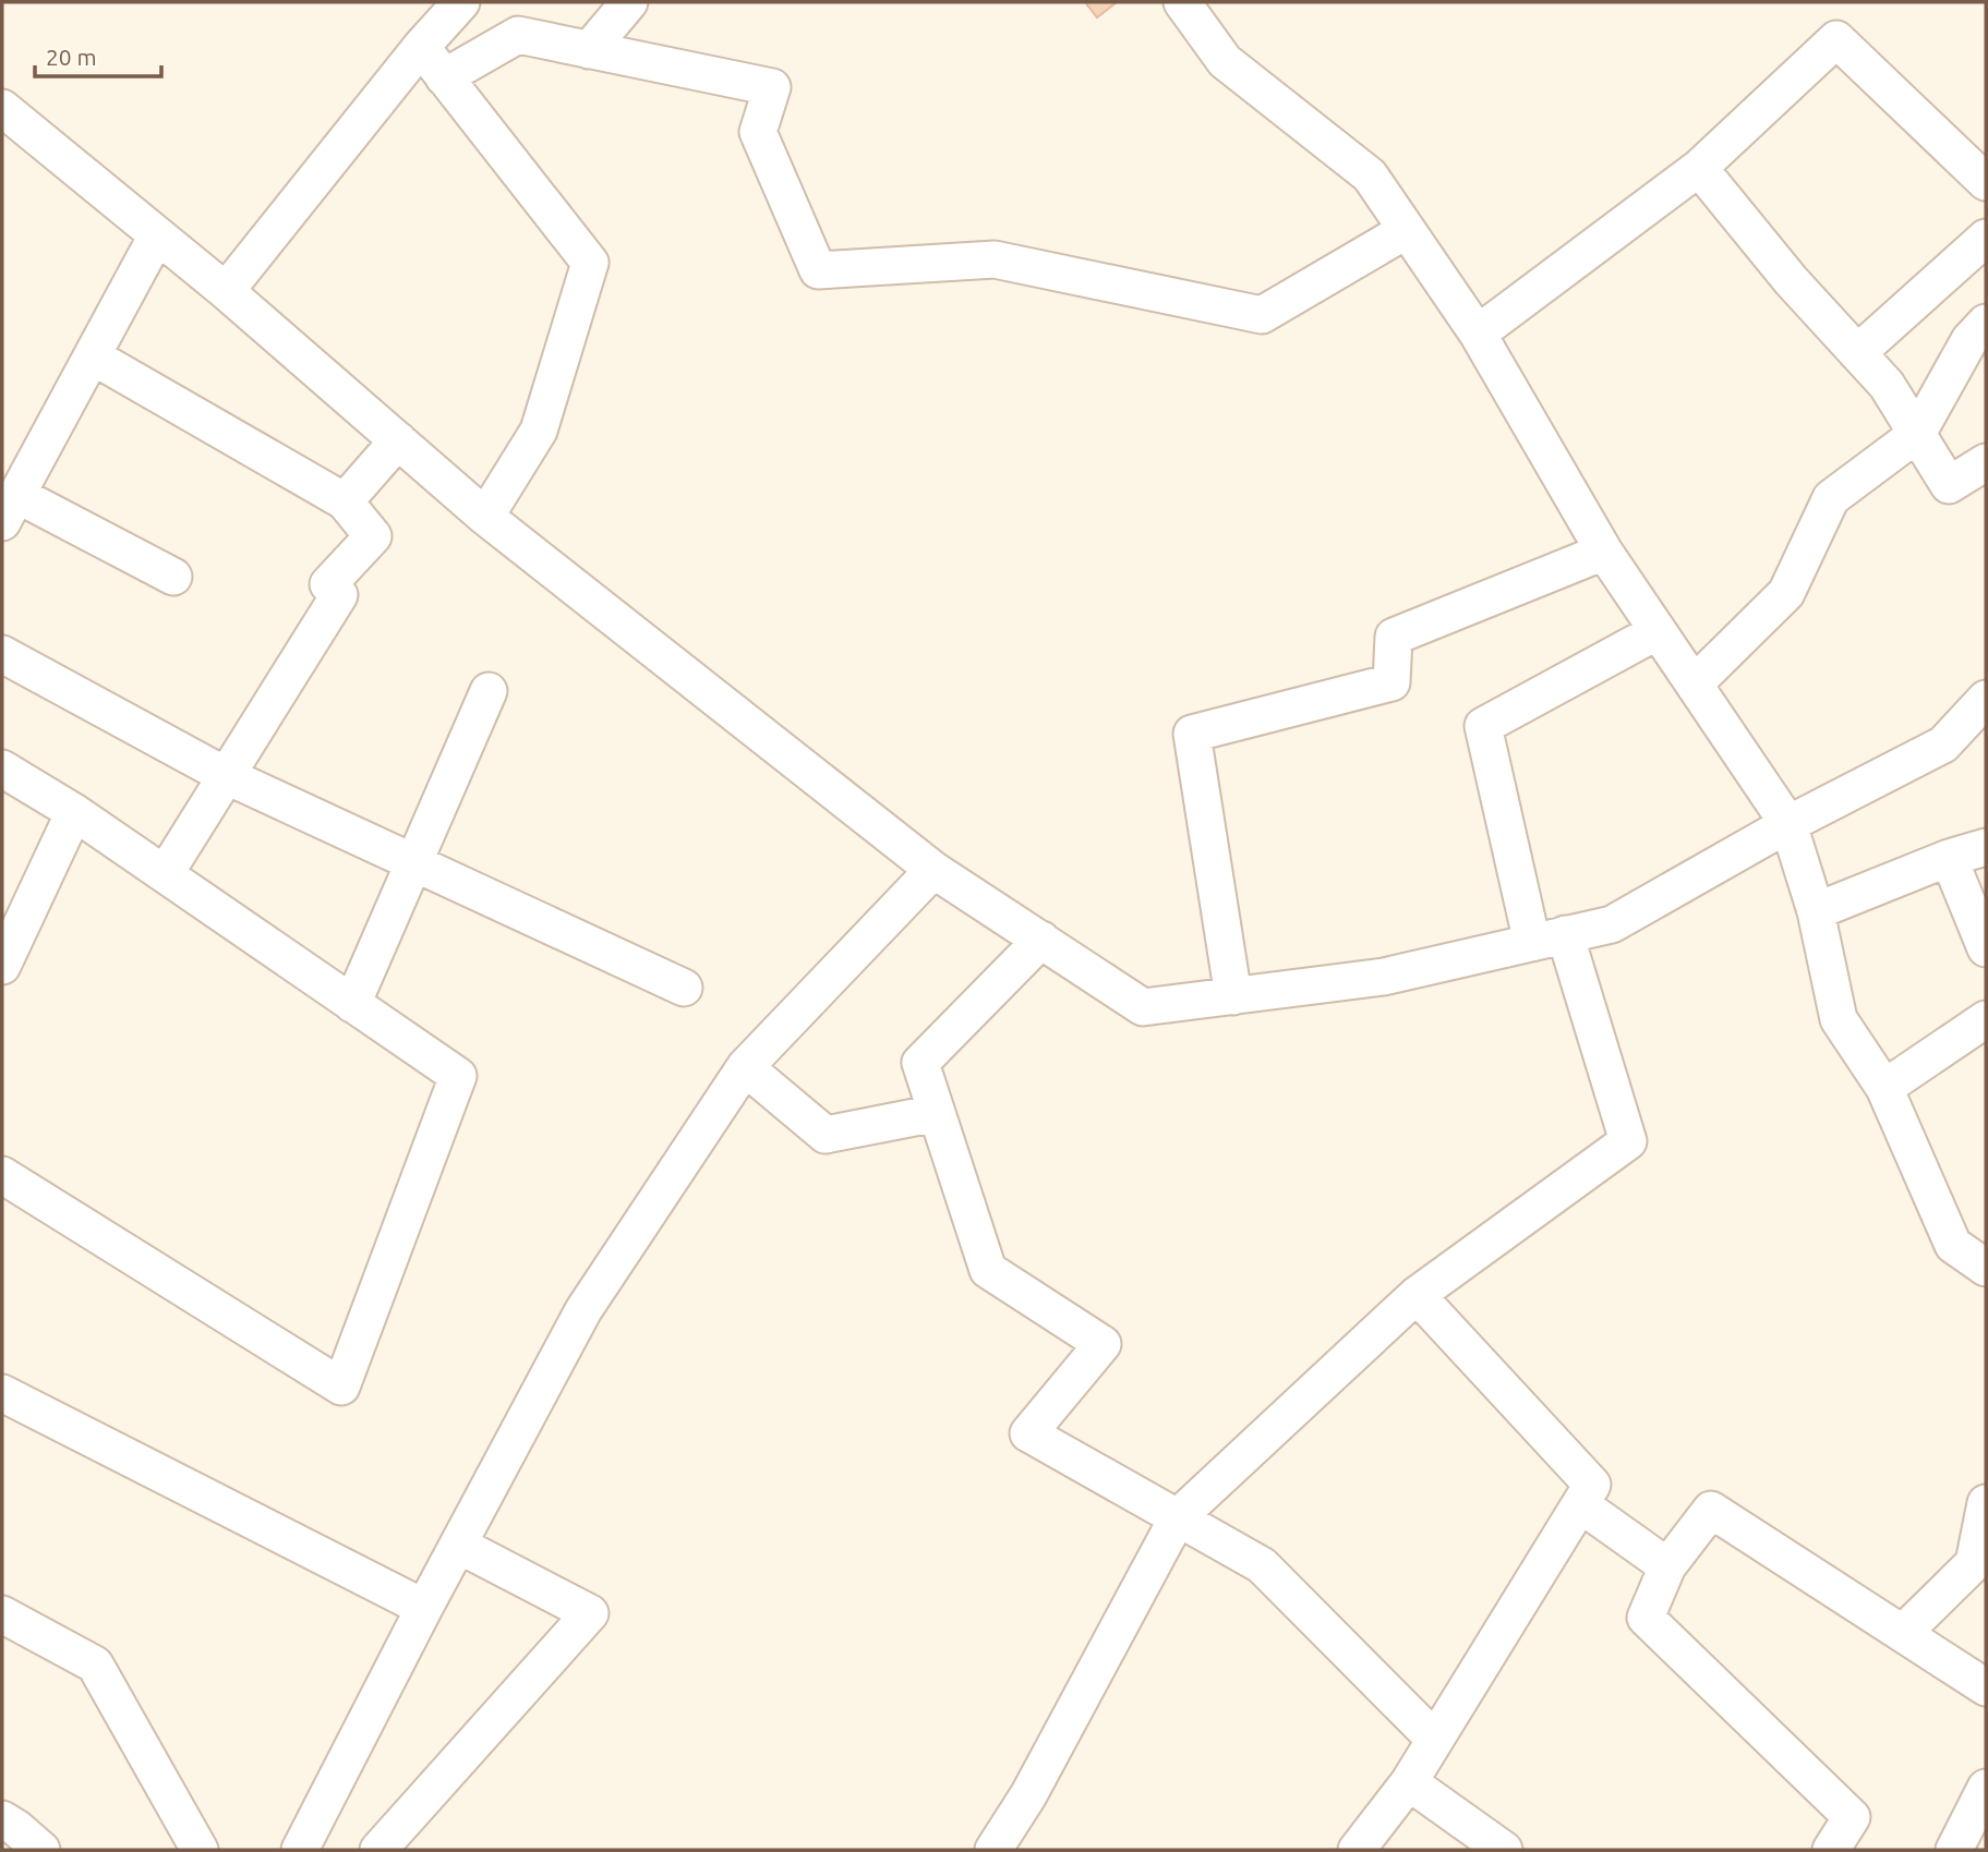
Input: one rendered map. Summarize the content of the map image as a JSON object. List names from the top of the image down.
{
  "scale_bar": "20 m"
}
